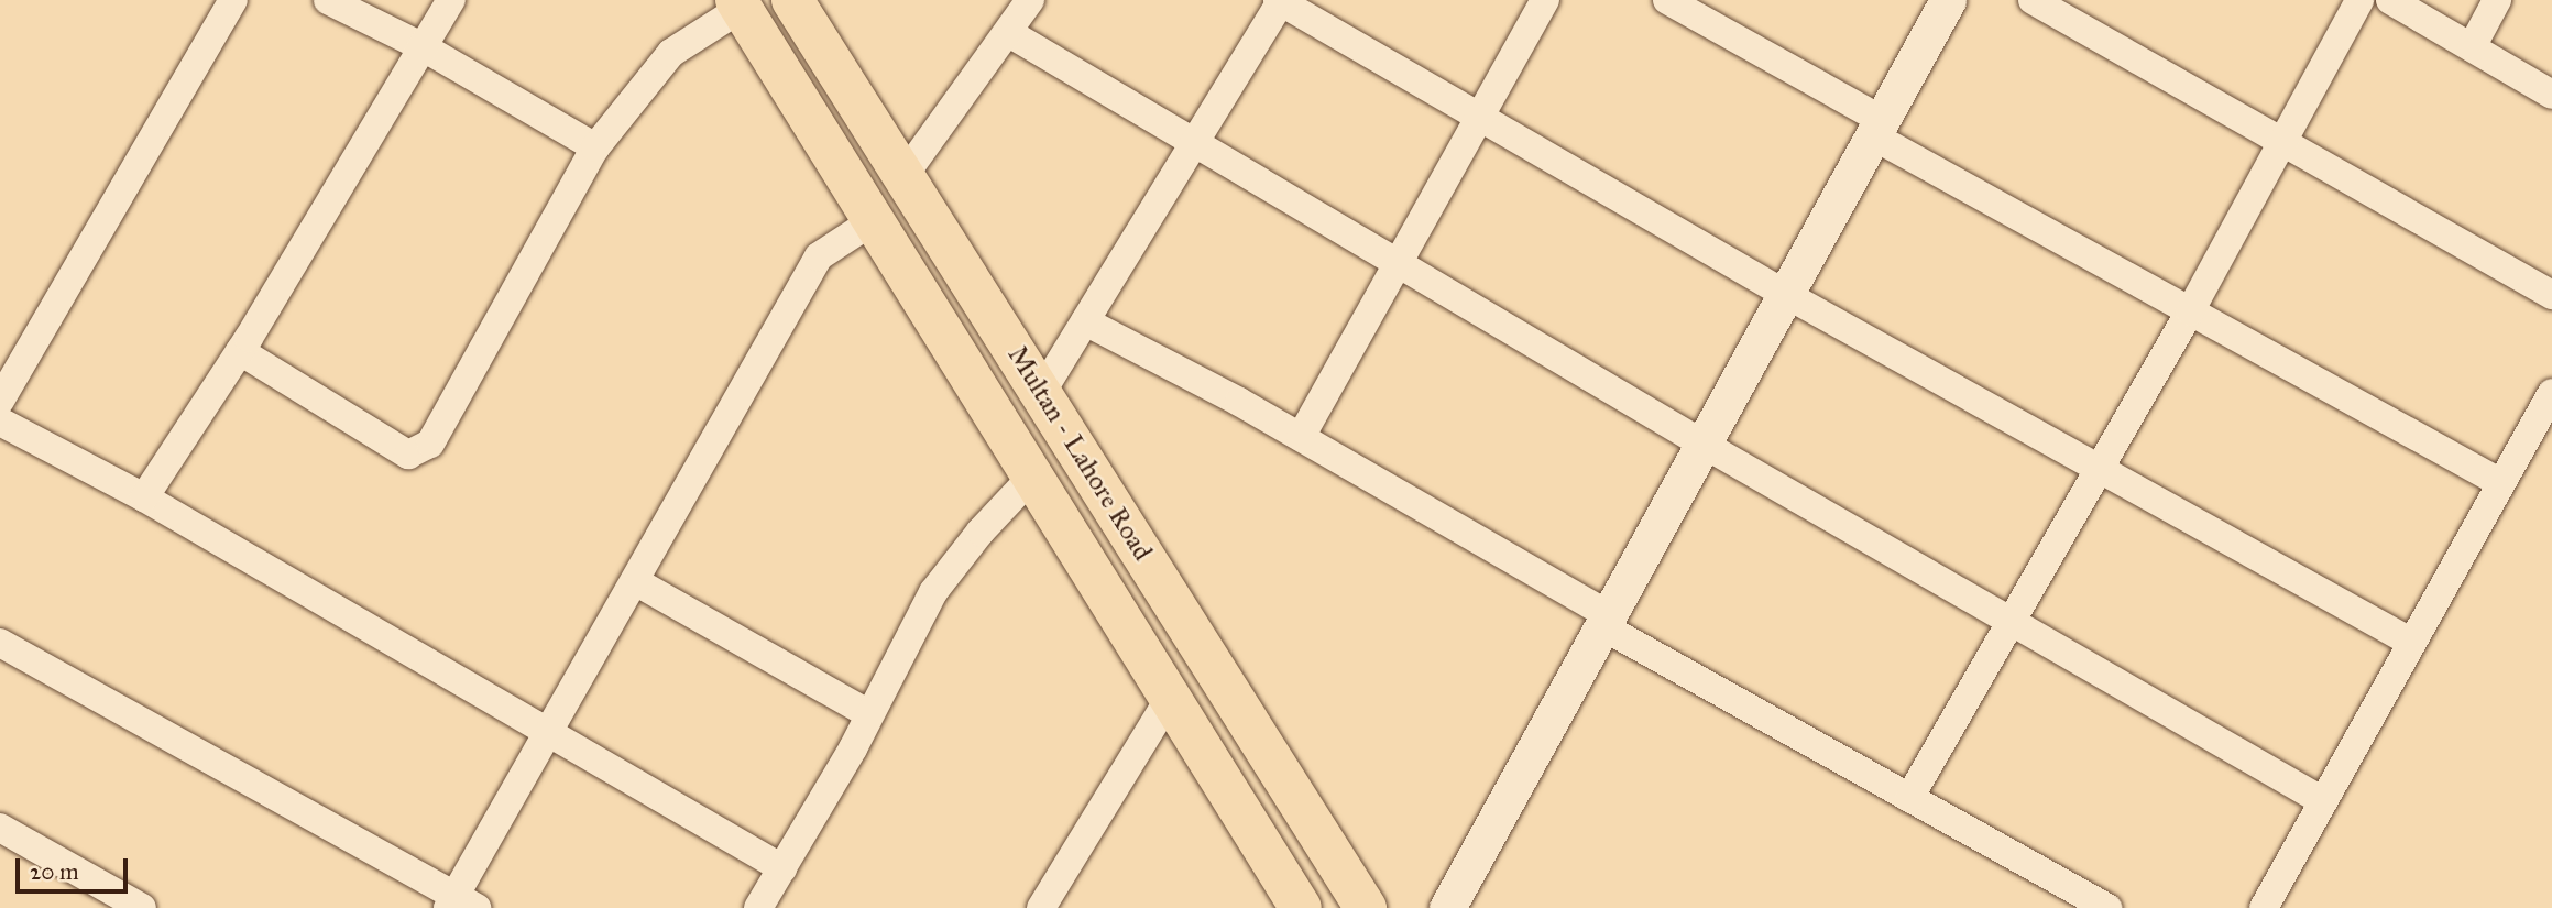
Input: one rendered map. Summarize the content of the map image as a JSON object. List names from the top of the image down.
{
  "streets": {
    "main road": ["Multan - Lahore Road"]
  },
  "scale_bar": "20 m"
}
